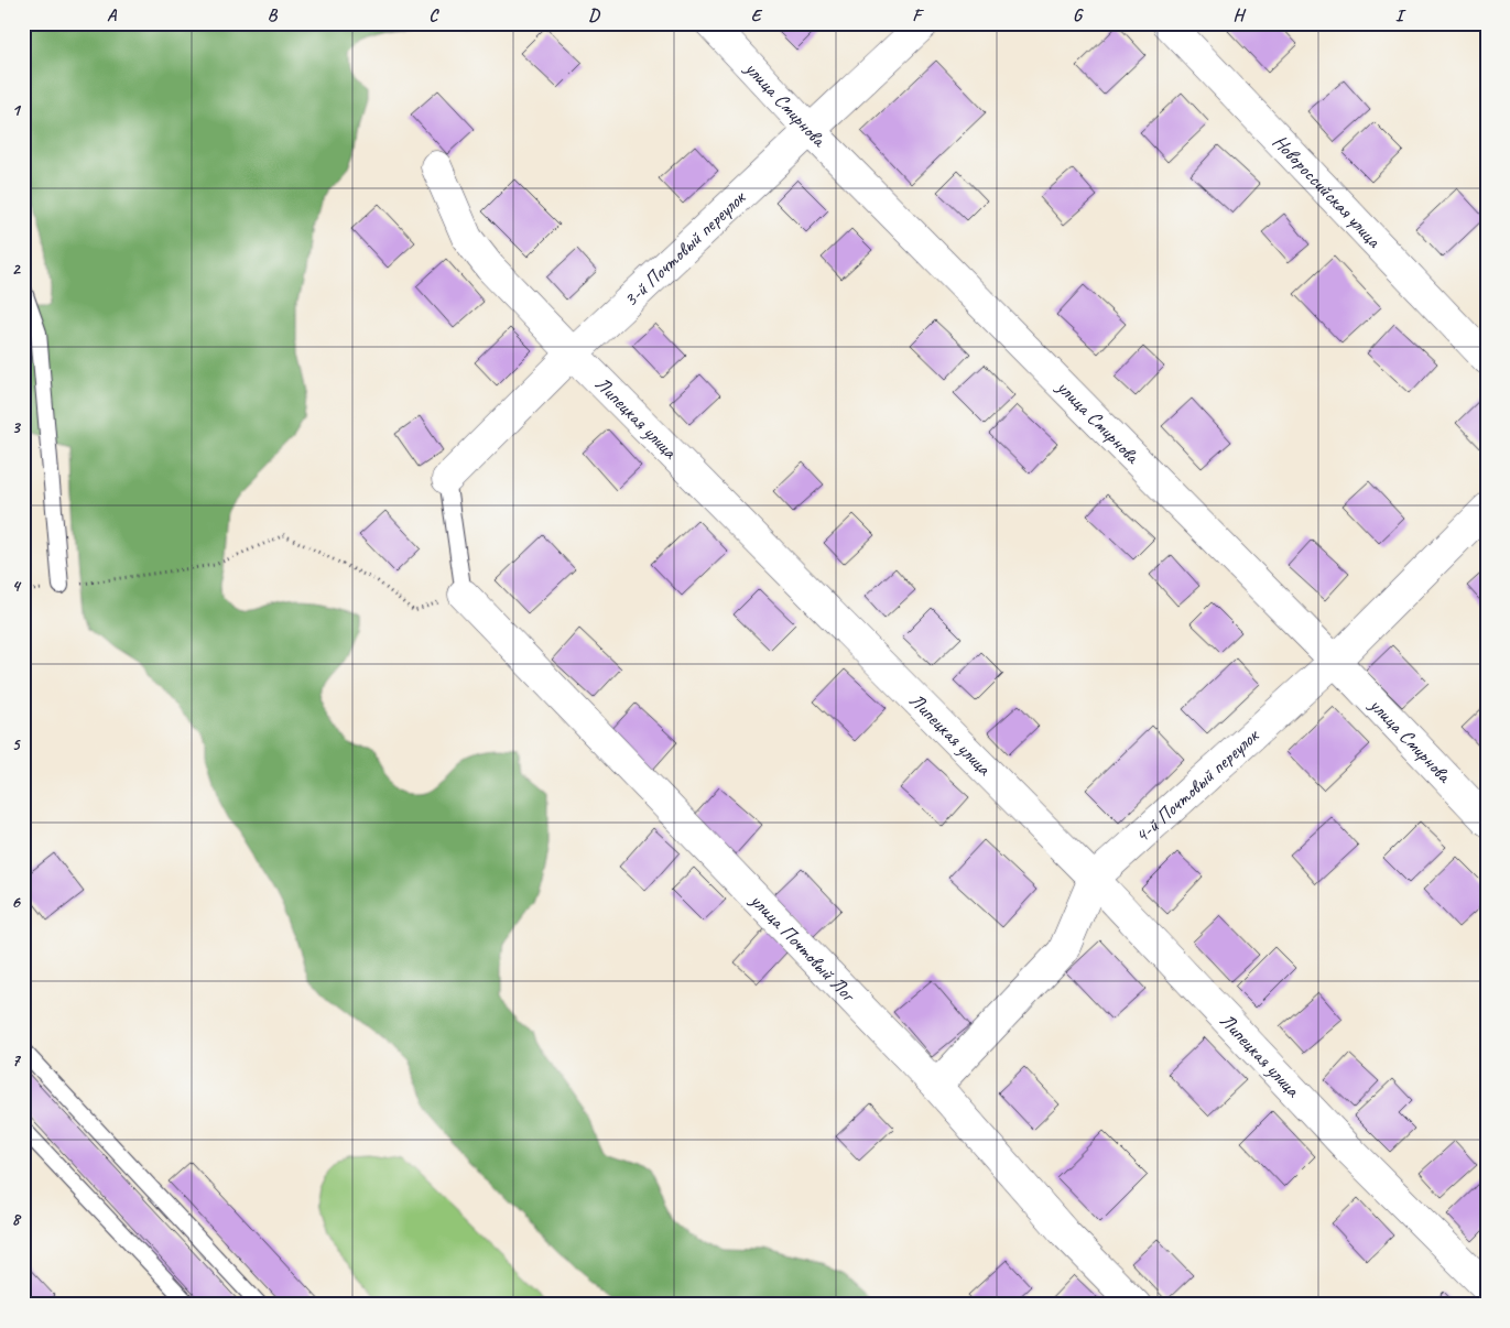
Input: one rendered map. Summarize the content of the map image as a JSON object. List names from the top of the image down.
{
  "streets": {
    "street": [
      "улица Смирнова",
      "Новороссийская улица",
      "3-й Почтовый переулок",
      "Липецкая улица",
      "4-й Почтовый переулок",
      "улица Почтовый Лог"
    ]
  },
  "crossings": [
    ["улица Смирнова", "3-й Почтовый переулок"],
    ["улица Смирнова", "4-й Почтовый переулок"],
    ["3-й Почтовый переулок", "Липецкая улица"],
    ["Липецкая улица", "4-й Почтовый переулок"],
    ["4-й Почтовый переулок", "улица Почтовый Лог"]
  ],
  "grid": {
    "columns": [
      "A",
      "B",
      "C",
      "D",
      "E",
      "F",
      "G",
      "H",
      "I"
    ],
    "rows": [
      "1",
      "2",
      "3",
      "4",
      "5",
      "6",
      "7",
      "8"
    ]
  }
}
